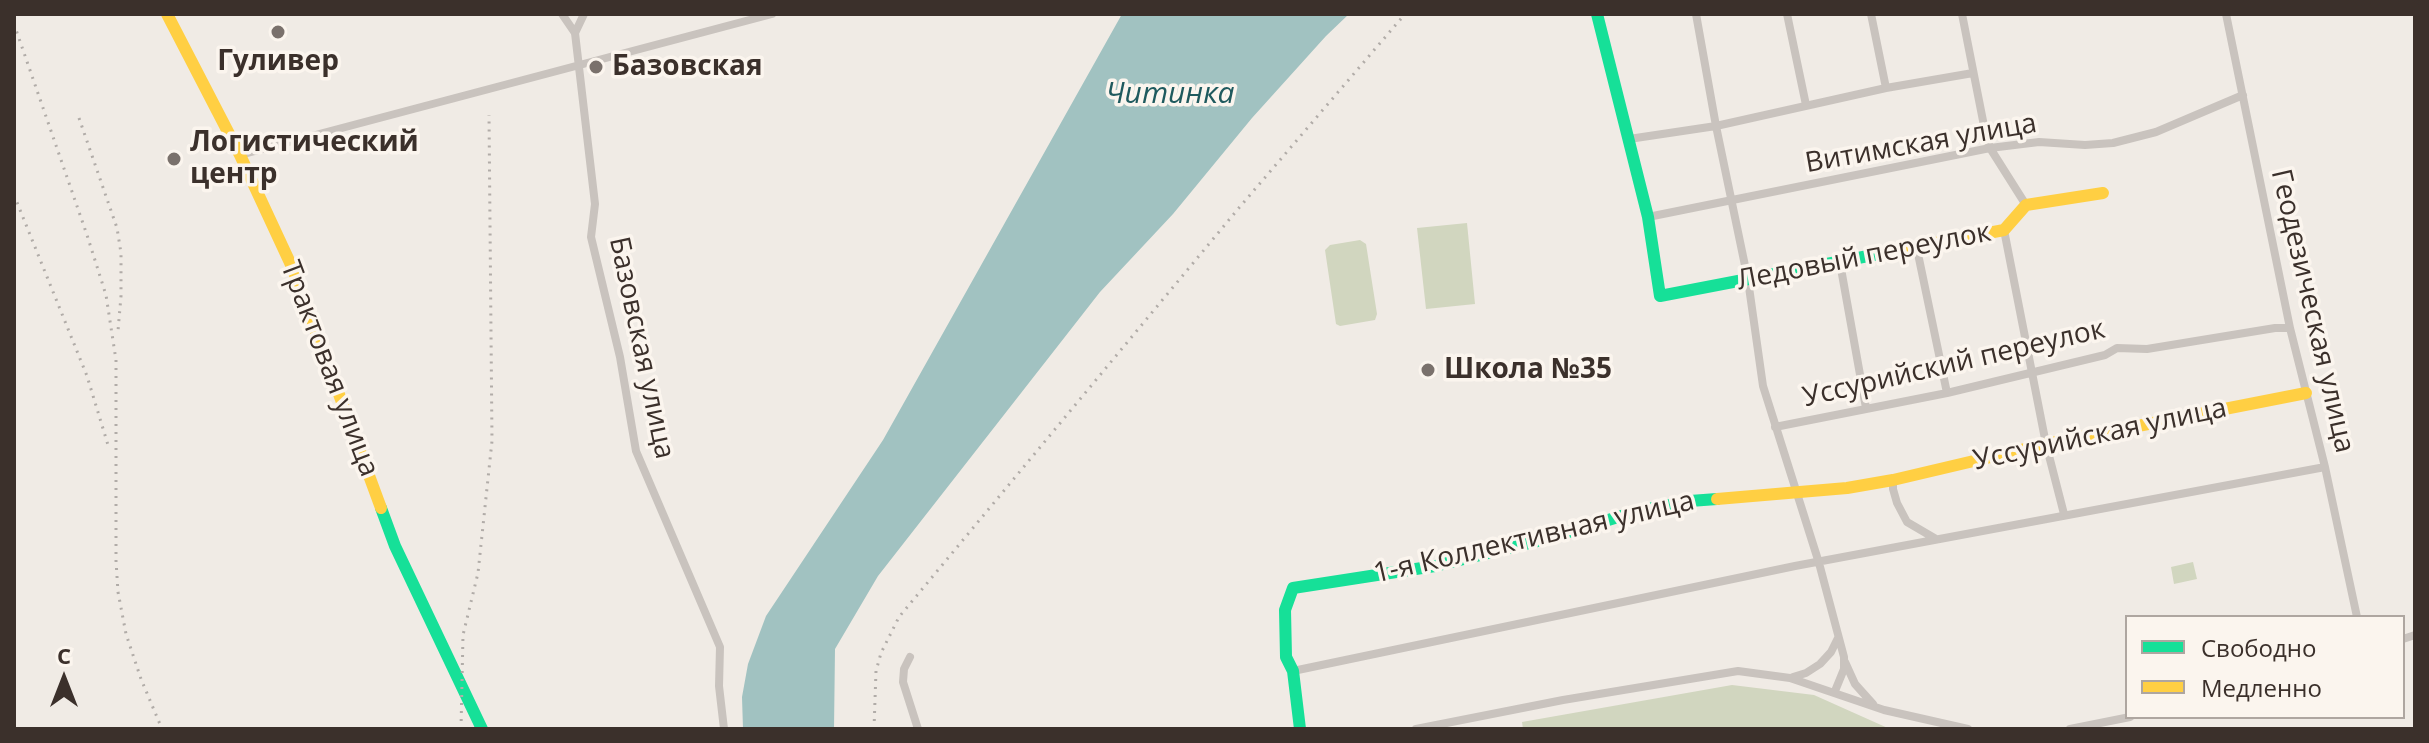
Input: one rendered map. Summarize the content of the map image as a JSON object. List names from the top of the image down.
{
  "streets": {
    "street": [
      "Витимская улица",
      "Ледовый переулок",
      "Геодезическая улица",
      "Базовская улица",
      "Уссурийский переулок",
      "Трактовая улица",
      "Уссурийская улица",
      "1-я Коллективная улица"
    ]
  },
  "crossings": [
    ["Витимская улица", "Ледовый переулок"],
    ["Витимская улица", "Геодезическая улица"],
    ["Витимская улица", "Уссурийский переулок"],
    ["Ледовый переулок", "Уссурийский переулок"],
    ["Геодезическая улица", "Уссурийский переулок"],
    ["Геодезическая улица", "Уссурийская улица"],
    ["Уссурийская улица", "1-я Коллективная улица"]
  ],
  "water": ["Читинка"],
  "places": [
    "Гуливер",
    "Базовская",
    "Логистический центр",
    "Школа №35"
  ],
  "legend": ["Свободно", "Медленно"],
  "north": "top"
}
